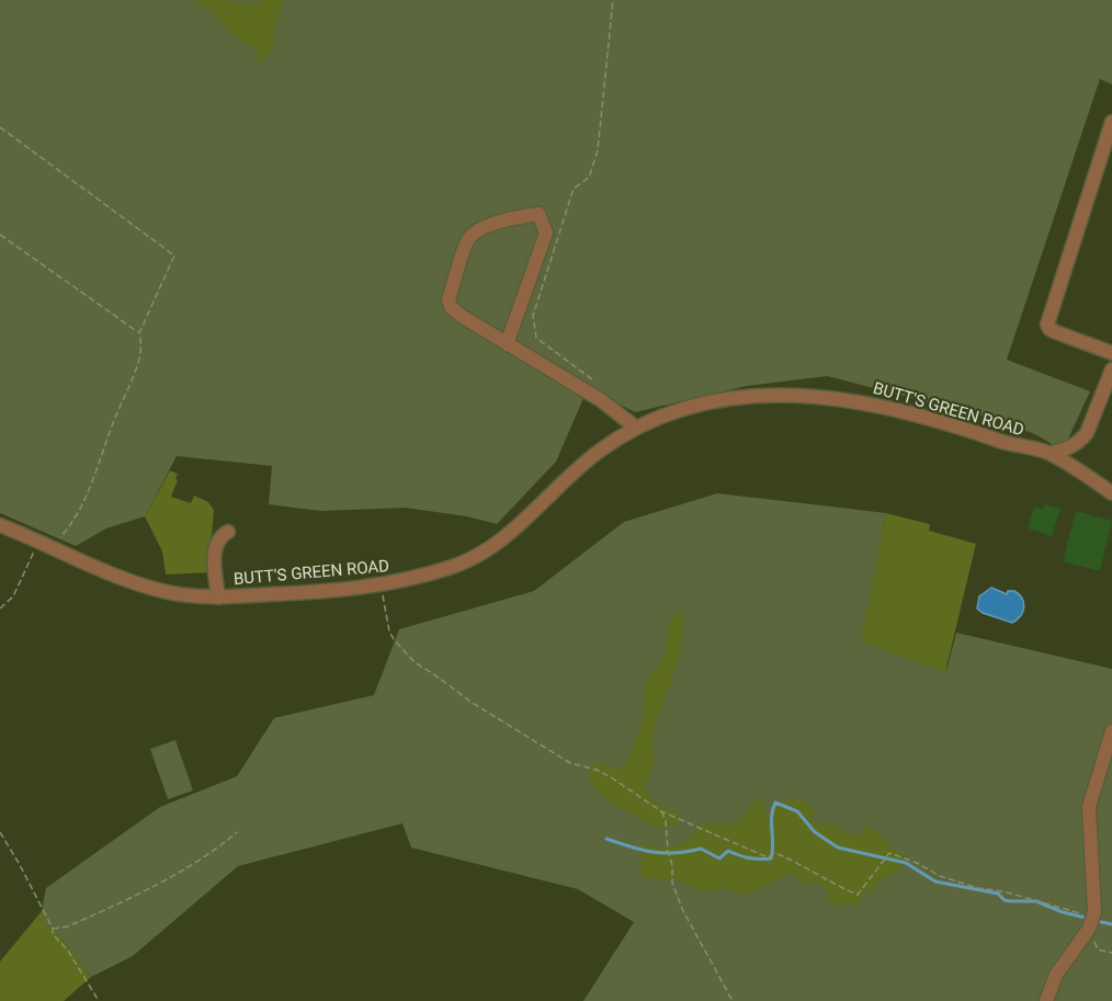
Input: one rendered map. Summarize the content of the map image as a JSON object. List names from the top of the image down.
{
  "streets": {
    "street": ["BUTT'S GREEN ROAD"]
  }
}
